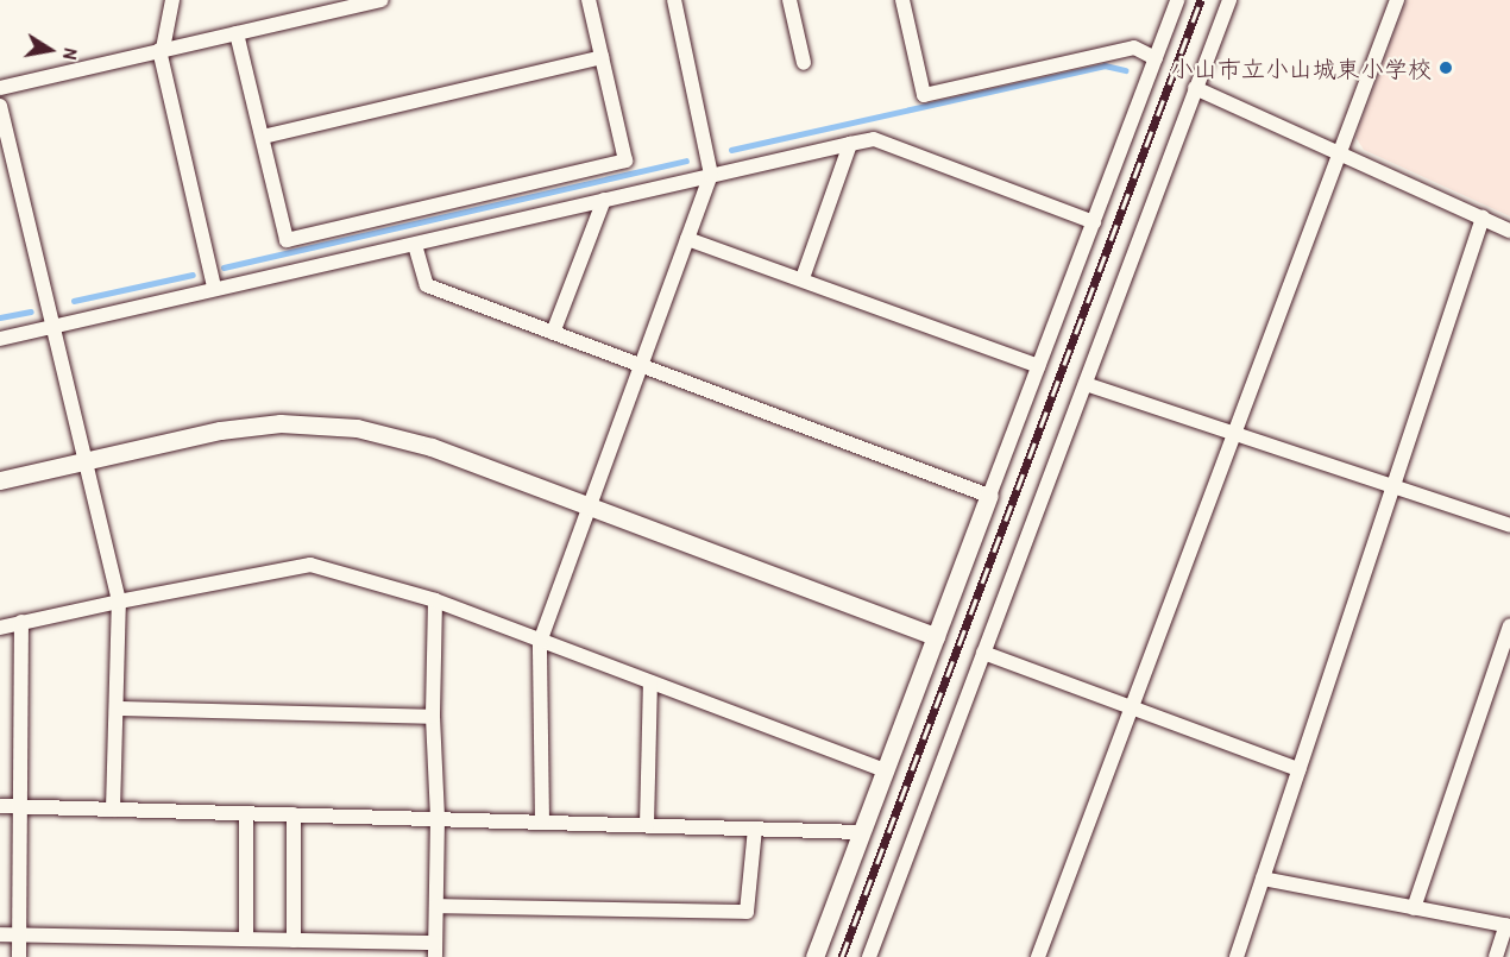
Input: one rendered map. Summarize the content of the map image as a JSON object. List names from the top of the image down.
{
  "places": ["小山市立小山城東小学校"],
  "north": "right"
}
